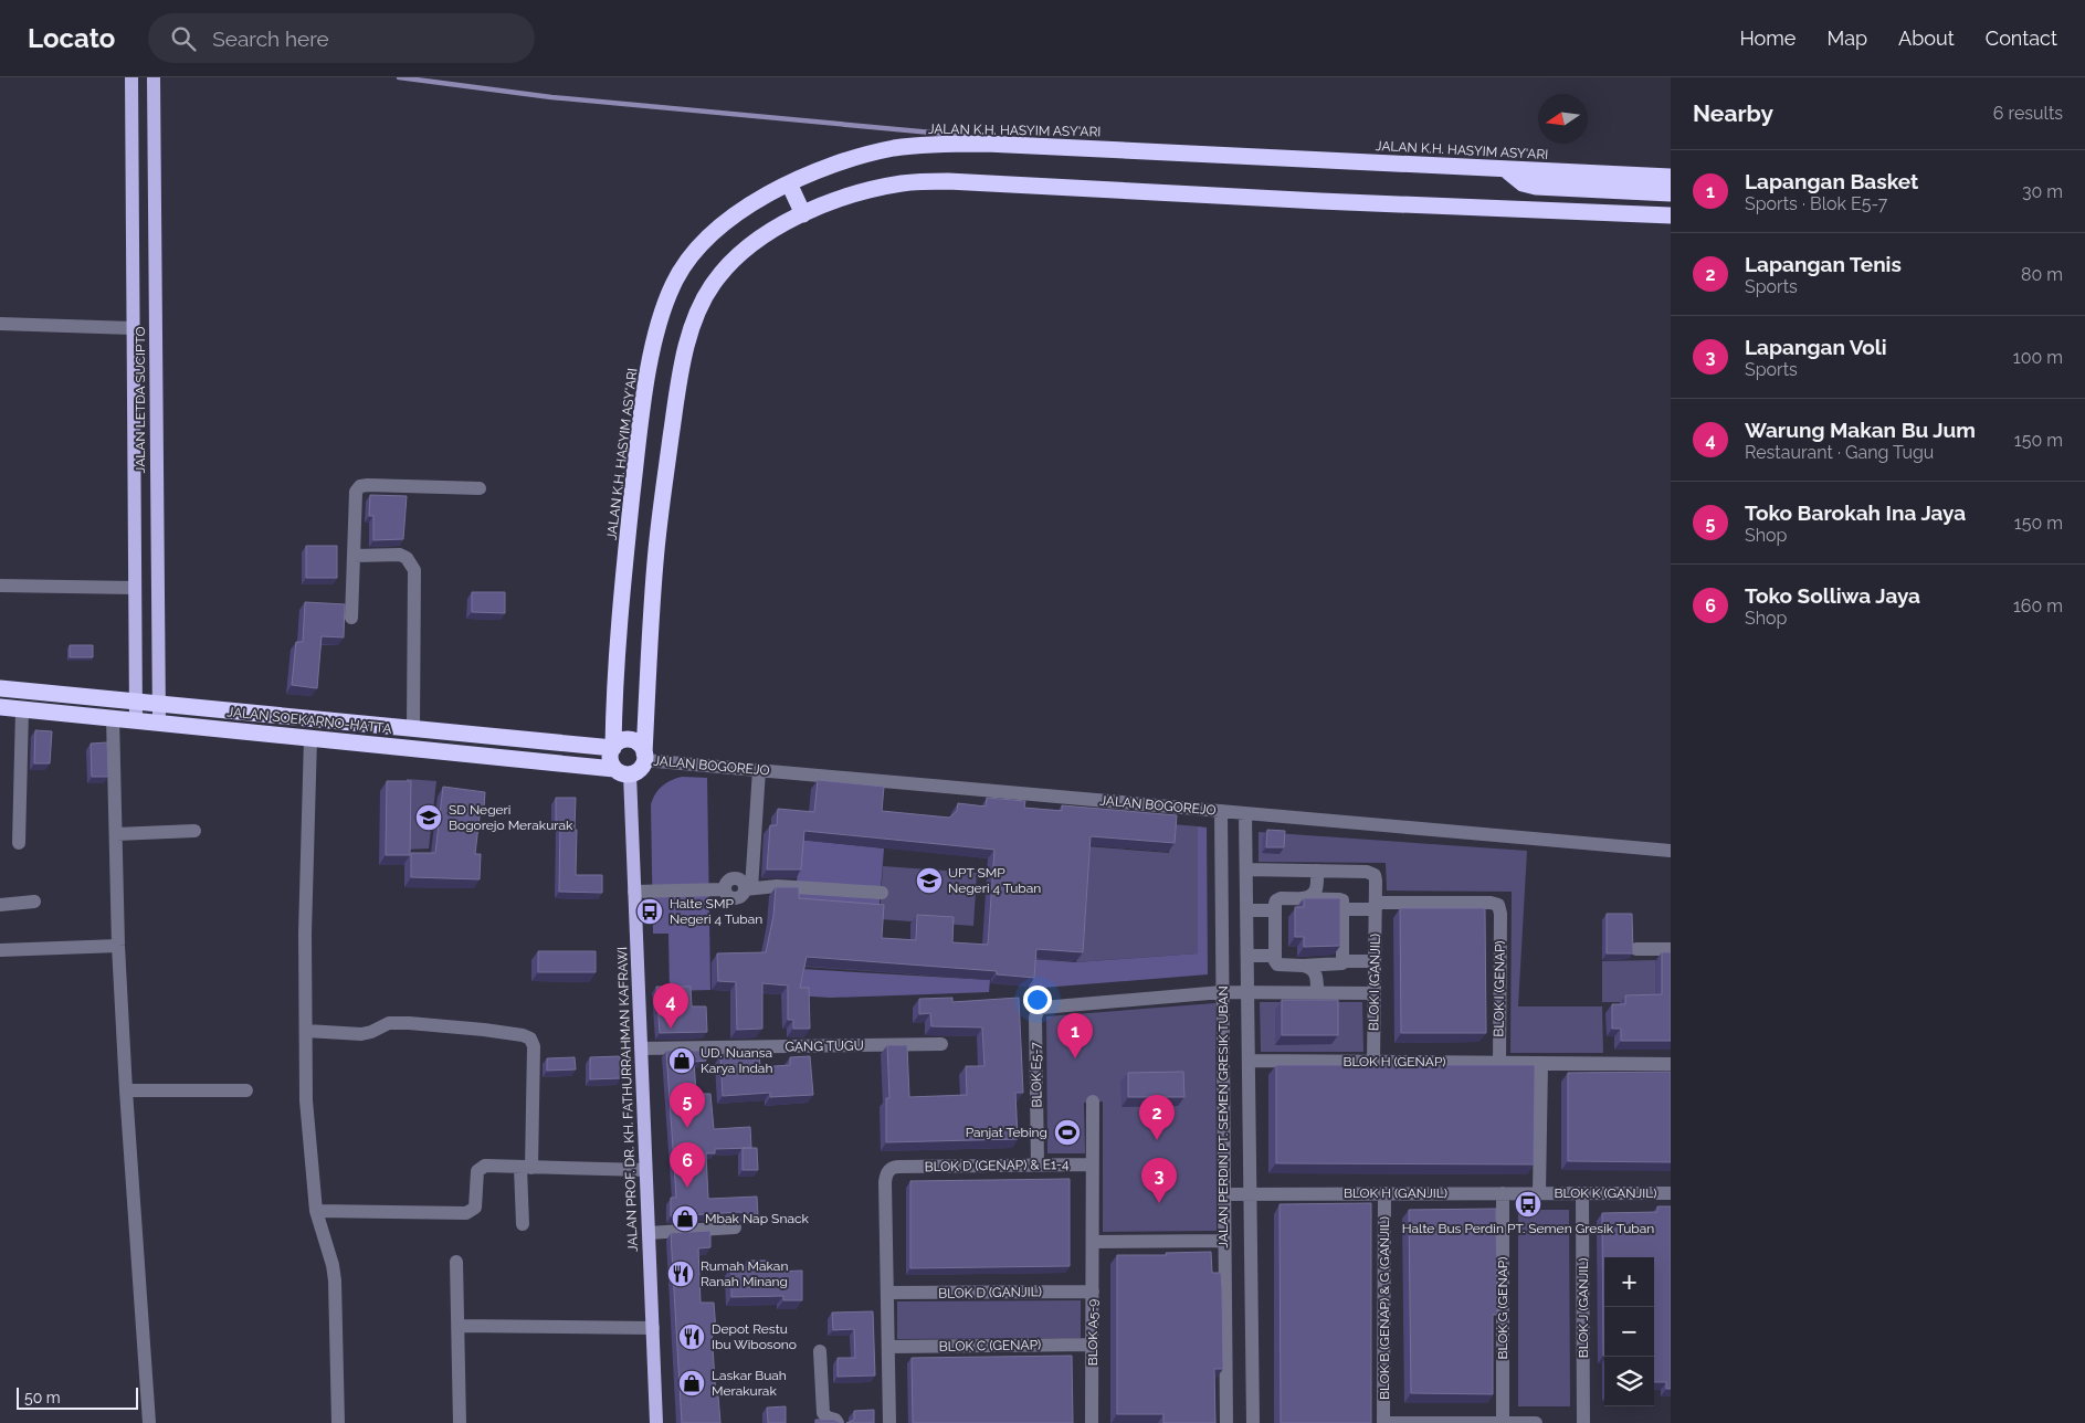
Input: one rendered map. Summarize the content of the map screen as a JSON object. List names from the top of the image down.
{
  "streets": {
    "highway": ["JALAN K.H. HASYIM ASY'ARI", "JALAN SOEKARNO-HATTA"],
    "main road": ["JALAN LETDA SUCIPTO", "JALAN PROF. DR. KH. FATHURRAHMAN KAFRAWI"],
    "street": [
      "JALAN BOGOREJO",
      "BLOK I (GANJIL)",
      "BLOK I (GENAP)",
      "GANG TUGU",
      "BLOK H (GENAP)",
      "BLOK E5-7",
      "JALAN PERDIN PT. SEMEN GRESIK TUBAN",
      "BLOK D (GENAP) & E1-4",
      "BLOK H (GANJIL)",
      "BLOK K (GANJIL)",
      "BLOK D (GANJIL)",
      "BLOK B (GENAP) & G (GANJIL)",
      "BLOK G (GENAP)",
      "BLOK J (GANJIL)",
      "BLOK A5-9",
      "BLOK C (GENAP)"
    ]
  },
  "crossings": [
    ["JALAN K.H. HASYIM ASY'ARI", "JALAN SOEKARNO-HATTA"],
    ["JALAN K.H. HASYIM ASY'ARI", "JALAN BOGOREJO"],
    ["JALAN K.H. HASYIM ASY'ARI", "JALAN PROF. DR. KH. FATHURRAHMAN KAFRAWI"],
    ["JALAN LETDA SUCIPTO", "JALAN SOEKARNO-HATTA"],
    ["JALAN SOEKARNO-HATTA", "JALAN BOGOREJO"],
    ["JALAN SOEKARNO-HATTA", "JALAN PROF. DR. KH. FATHURRAHMAN KAFRAWI"],
    ["JALAN BOGOREJO", "JALAN PROF. DR. KH. FATHURRAHMAN KAFRAWI"],
    ["JALAN BOGOREJO", "JALAN PERDIN PT. SEMEN GRESIK TUBAN"],
    ["BLOK I (GANJIL)", "BLOK I (GENAP)"],
    ["BLOK I (GANJIL)", "BLOK H (GENAP)"],
    ["BLOK I (GANJIL)", "JALAN PERDIN PT. SEMEN GRESIK TUBAN"],
    ["BLOK I (GENAP)", "BLOK H (GENAP)"],
    ["GANG TUGU", "JALAN PROF. DR. KH. FATHURRAHMAN KAFRAWI"],
    ["BLOK H (GENAP)", "JALAN PERDIN PT. SEMEN GRESIK TUBAN"],
    ["BLOK E5-7", "JALAN PERDIN PT. SEMEN GRESIK TUBAN"],
    ["BLOK E5-7", "BLOK D (GENAP) & E1-4"],
    ["JALAN PERDIN PT. SEMEN GRESIK TUBAN", "BLOK H (GANJIL)"],
    ["BLOK D (GENAP) & E1-4", "BLOK D (GANJIL)"],
    ["BLOK D (GENAP) & E1-4", "BLOK A5-9"],
    ["BLOK H (GANJIL)", "BLOK K (GANJIL)"],
    ["BLOK H (GANJIL)", "BLOK B (GENAP) & G (GANJIL)"],
    ["BLOK H (GANJIL)", "BLOK G (GENAP)"],
    ["BLOK K (GANJIL)", "BLOK J (GANJIL)"],
    ["BLOK D (GANJIL)", "BLOK A5-9"],
    ["BLOK A5-9", "BLOK C (GENAP)"]
  ],
  "places": {
    "school or university": ["SD Negeri Bogorejo Merakurak", "UPT SMP Negeri 4 Tuban"],
    "bus stop": ["Halte SMP Negeri 4 Tuban", "Halte Bus Perdin PT. Semen Gresik Tuban"],
    "shop": ["UD. Nuansa Karya Indah", "Mbak Nap Snack", "Laskar Buah Merakurak"],
    "sports": ["Panjat Tebing"],
    "restaurant": ["Rumah Makan Ranah Minang", "Depot Restu Ibu Wibosono"]
  },
  "scale_bar": "50 m",
  "north": "left",
  "page": {
    "header": "Locato",
    "search": "Search here",
    "nav": [
      "Home",
      "Map",
      "About",
      "Contact"
    ],
    "heading": ["Nearby", "6 results"],
    "list": [
      {
        "mark": "1",
        "name": "Lapangan Basket",
        "note": "Sports · Blok E5-7",
        "value": "30 m"
      },
      {
        "mark": "2",
        "name": "Lapangan Tenis",
        "note": "Sports",
        "value": "80 m"
      },
      {
        "mark": "3",
        "name": "Lapangan Voli",
        "note": "Sports",
        "value": "100 m"
      },
      {
        "mark": "4",
        "name": "Warung Makan Bu Jum",
        "note": "Restaurant · Gang Tugu",
        "value": "150 m"
      },
      {
        "mark": "5",
        "name": "Toko Barokah Ina Jaya",
        "note": "Shop",
        "value": "150 m"
      },
      {
        "mark": "6",
        "name": "Toko Solliwa Jaya",
        "note": "Shop",
        "value": "160 m"
      }
    ],
    "pins": [
      "4",
      "1",
      "5",
      "2",
      "6",
      "3"
    ],
    "map_buttons": ["+", "−"],
    "scale": "50 m"
  }
}
